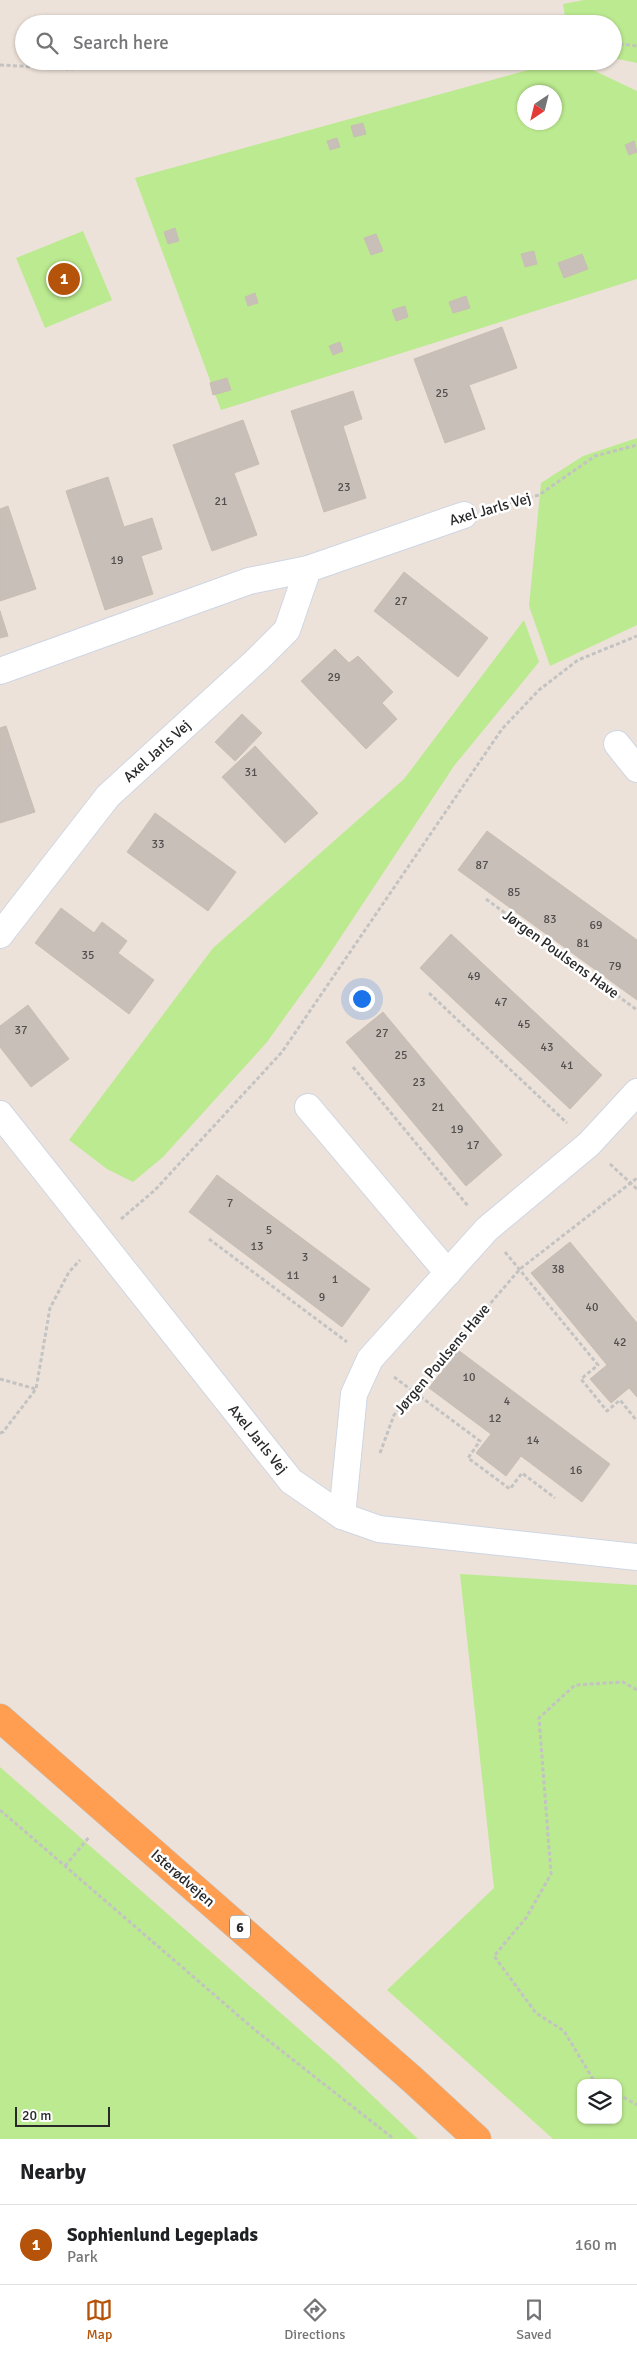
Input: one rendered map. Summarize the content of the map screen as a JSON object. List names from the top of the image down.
{
  "streets": {
    "highway": ["Isterødvejen", "6"],
    "street": ["Axel Jarls Vej"],
    "path": ["Jørgen Poulsens Have"]
  },
  "house_numbers": [
    "25",
    "23",
    "21",
    "19",
    "27",
    "29",
    "31",
    "33",
    "87",
    "85",
    "83",
    "69",
    "81",
    "35",
    "79",
    "49",
    "47",
    "45",
    "37",
    "27",
    "43",
    "25",
    "41",
    "23",
    "21",
    "19",
    "17",
    "7",
    "5",
    "13",
    "3",
    "38",
    "11",
    "1",
    "9",
    "40",
    "42",
    "10",
    "4",
    "12",
    "14",
    "16"
  ],
  "scale_bar": "20 m",
  "north": "bottom left",
  "page": {
    "search": "Search here",
    "pins": "1",
    "scale": "20 m",
    "heading": "Nearby",
    "list": [
      {
        "mark": "1",
        "name": "Sophienlund Legeplads",
        "note": "Park",
        "value": "160 m"
      }
    ],
    "nav": ["Map", "Directions", "Saved"]
  }
}
